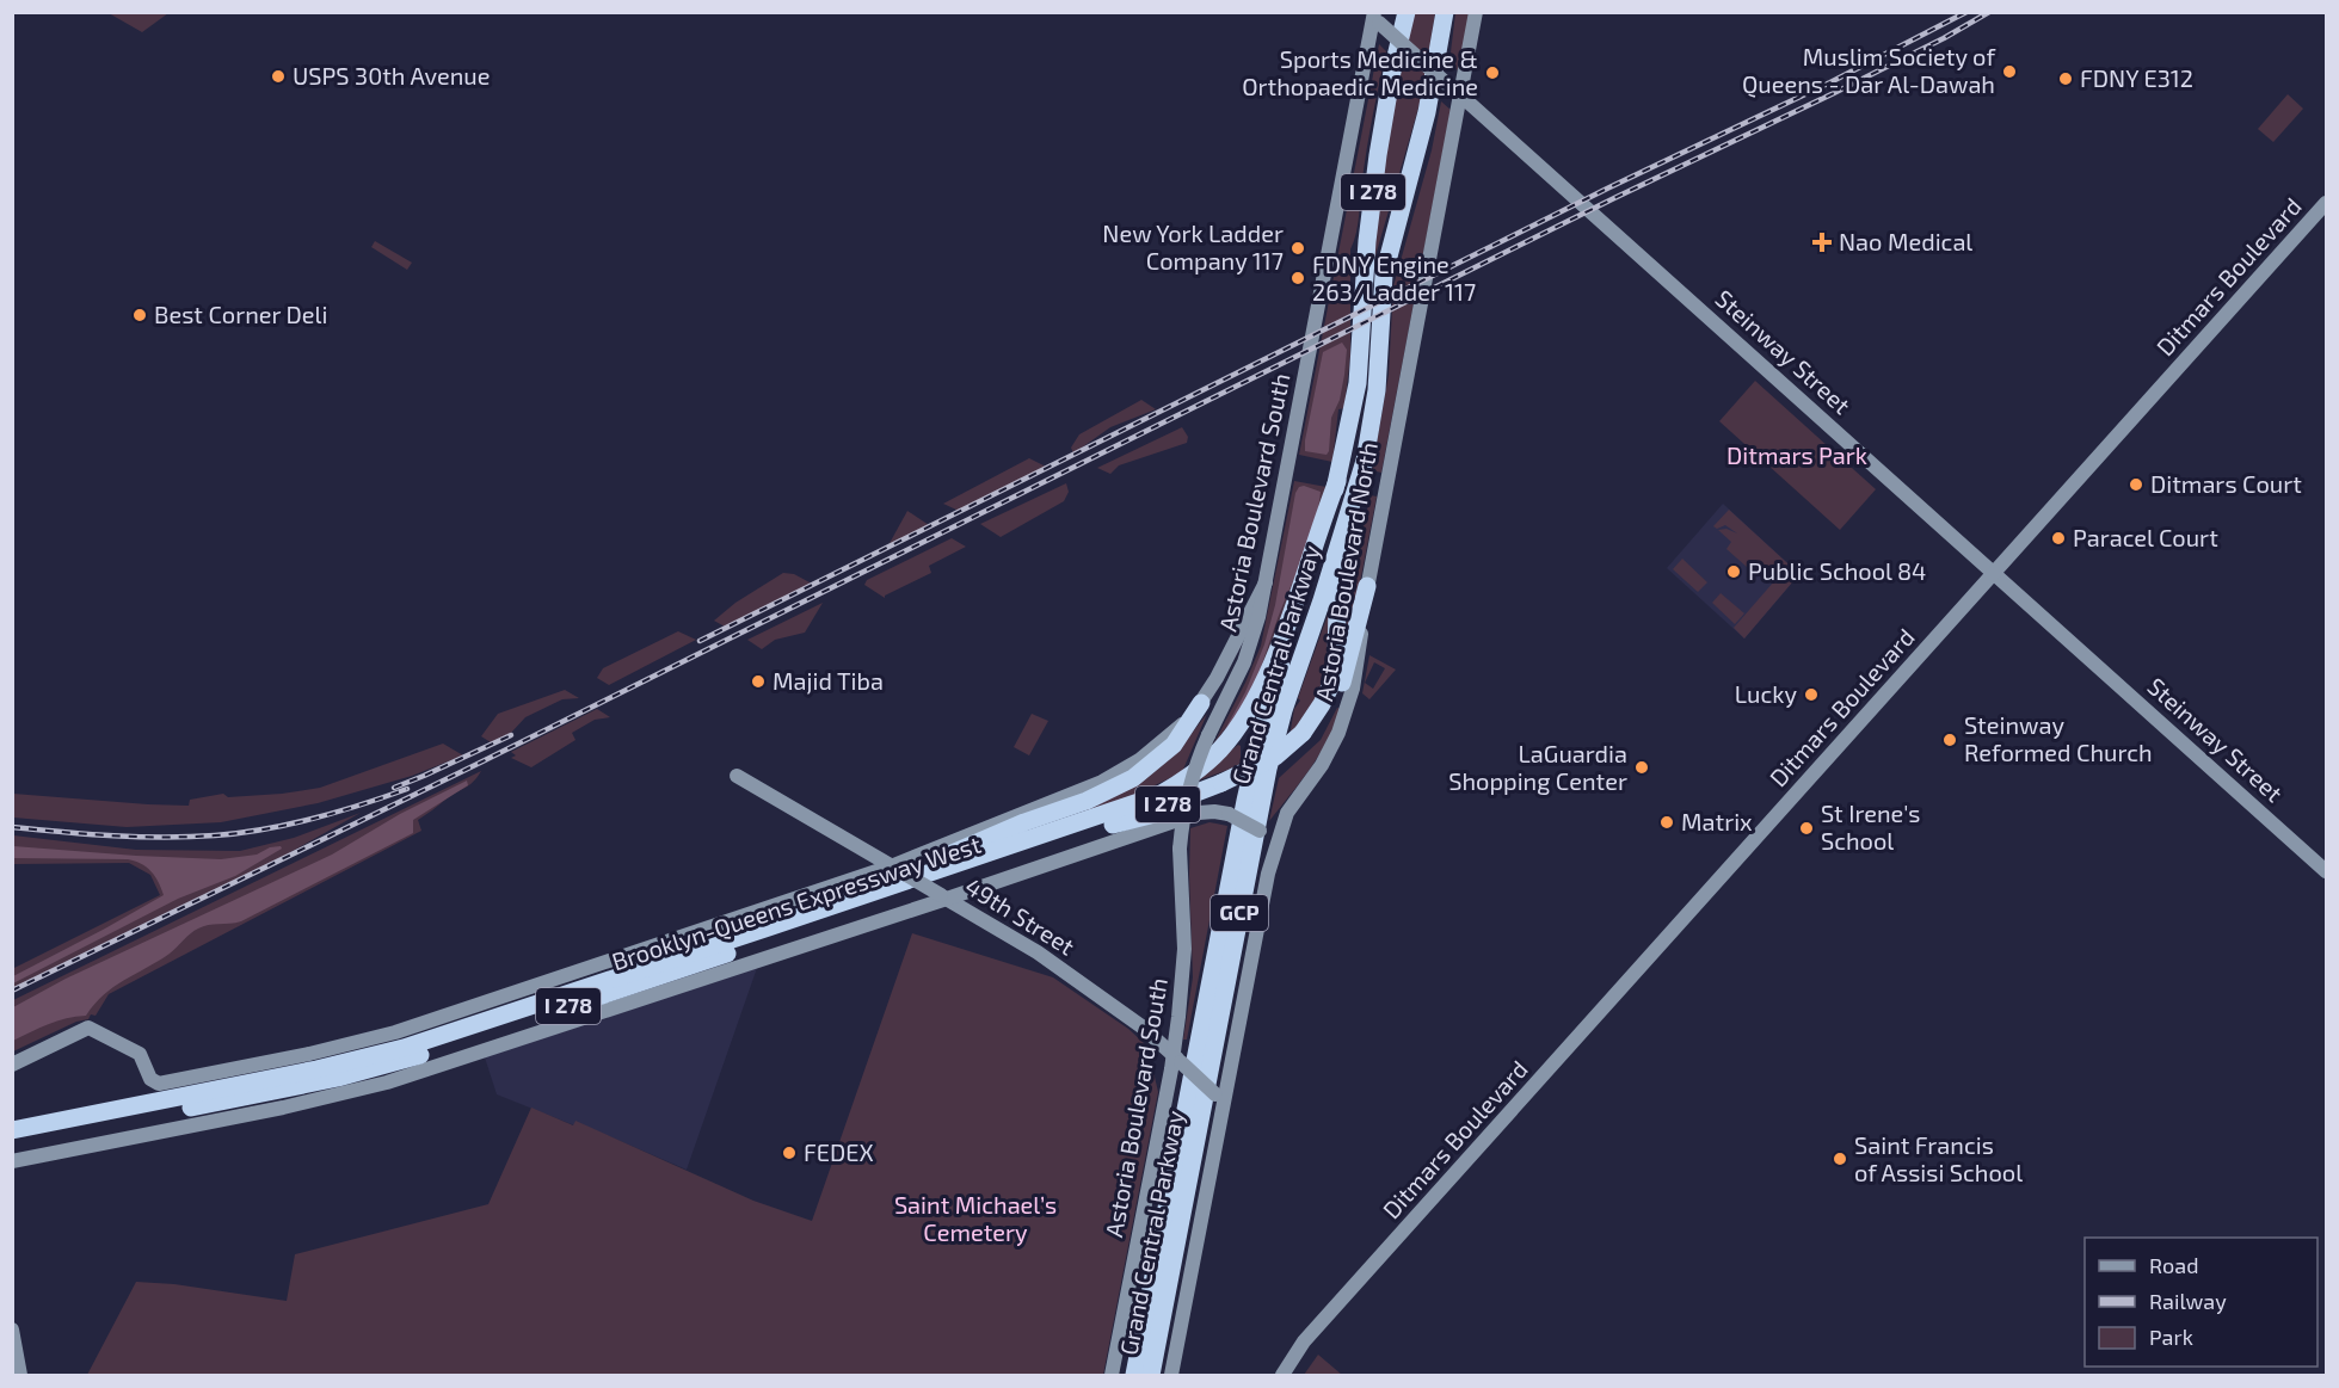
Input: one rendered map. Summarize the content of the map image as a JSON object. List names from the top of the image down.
{
  "streets": {
    "highway": [
      "I 278",
      "Grand Central Parkway",
      "Brooklyn-Queens Expressway West",
      "GCP"
    ],
    "street": [
      "Ditmars Boulevard",
      "Steinway Street",
      "Astoria Boulevard South",
      "Astoria Boulevard North",
      "49th Street"
    ]
  },
  "crossings": [
    ["Ditmars Boulevard", "Steinway Street"],
    ["Steinway Street", "Astoria Boulevard South"],
    ["Steinway Street", "Astoria Boulevard North"],
    ["Astoria Boulevard South", "Brooklyn-Queens Expressway West"],
    ["Astoria Boulevard South", "49th Street"],
    ["Astoria Boulevard North", "Brooklyn-Queens Expressway West"],
    ["Astoria Boulevard North", "49th Street"],
    ["Grand Central Parkway", "Brooklyn-Queens Expressway West"],
    ["Brooklyn-Queens Expressway West", "49th Street"]
  ],
  "parks": ["Ditmars Park", "Saint Michael’s Cemetery"],
  "places": {
    "other": [
      "Muslim Society of Queens - Dar Al-Dawah",
      "Sports Medicine & Orthopaedic Medicine",
      "USPS 30th Avenue",
      "FDNY E312",
      "New York Ladder Company 117",
      "FDNY Engine 263/Ladder 117",
      "Best Corner Deli",
      "Ditmars Court",
      "Paracel Court",
      "Public School 84",
      "Majid Tiba",
      "Lucky",
      "Steinway Reformed Church",
      "LaGuardia Shopping Center",
      "Matrix",
      "St Irene's School",
      "FEDEX",
      "Saint Francis of Assisi School"
    ],
    "health": ["Nao Medical"]
  },
  "legend": ["Road", "Railway", "Park"]
}
